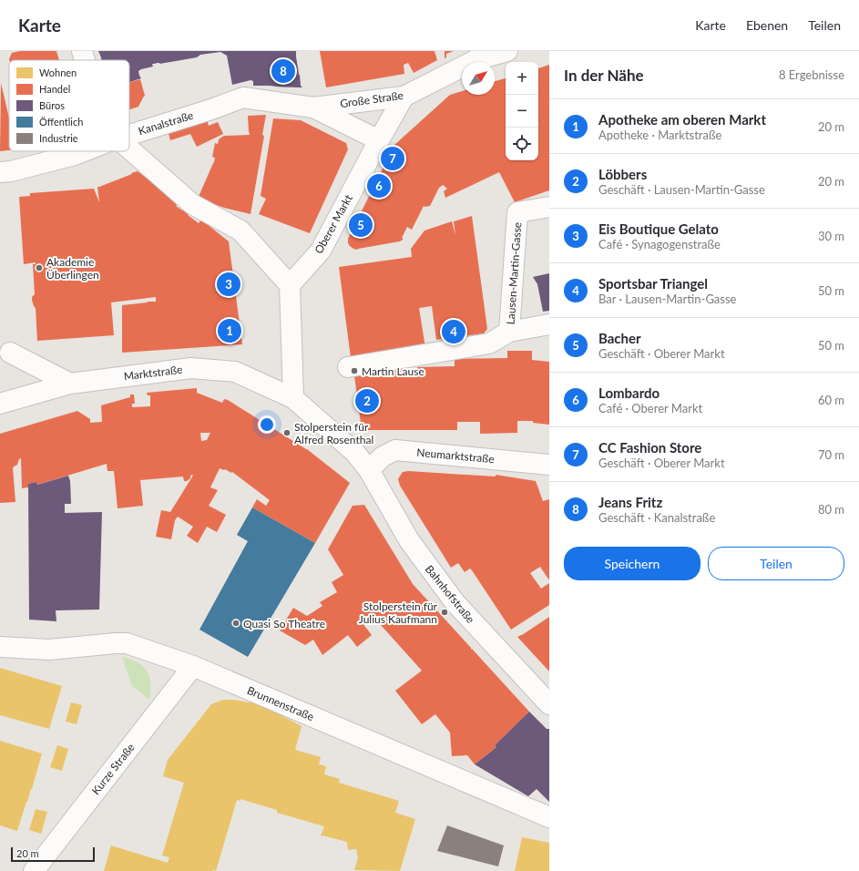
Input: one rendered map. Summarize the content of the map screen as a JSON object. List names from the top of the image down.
{
  "streets": {
    "street": [
      "Große Straße",
      "Kanalstraße",
      "Oberer Markt",
      "Lausen-Martin-Gasse",
      "Marktstraße",
      "Neumarktstraße",
      "Bahnhofstraße",
      "Brunnenstraße",
      "Kurze Straße"
    ]
  },
  "crossings": [
    ["Große Straße", "Kanalstraße"],
    ["Große Straße", "Oberer Markt"],
    ["Neumarktstraße", "Bahnhofstraße"],
    ["Brunnenstraße", "Kurze Straße"]
  ],
  "places": [
    "Akademie Überlingen",
    "Martin Lause",
    "Stolperstein für Alfred Rosenthal",
    "Stolperstein für Julius Kaufmann",
    "Quasi So Theatre"
  ],
  "legend": [
    "Wohnen",
    "Handel",
    "Büros",
    "Öffentlich",
    "Industrie"
  ],
  "scale_bar": "20 m",
  "north": "top right",
  "page": {
    "header": "Karte",
    "nav": ["Karte", "Ebenen", "Teilen"],
    "heading": ["In der Nähe", "8 Ergebnisse"],
    "pins": [
      "8",
      "7",
      "6",
      "5",
      "3",
      "1",
      "4",
      "2"
    ],
    "map_buttons": ["+", "−"],
    "list": [
      {
        "mark": "1",
        "name": "Apotheke am oberen Markt",
        "note": "Apotheke · Marktstraße",
        "value": "20 m"
      },
      {
        "mark": "2",
        "name": "Löbbers",
        "note": "Geschäft · Lausen-Martin-Gasse",
        "value": "20 m"
      },
      {
        "mark": "3",
        "name": "Eis Boutique Gelato",
        "note": "Café · Synagogenstraße",
        "value": "30 m"
      },
      {
        "mark": "4",
        "name": "Sportsbar Triangel",
        "note": "Bar · Lausen-Martin-Gasse",
        "value": "50 m"
      },
      {
        "mark": "5",
        "name": "Bacher",
        "note": "Geschäft · Oberer Markt",
        "value": "50 m"
      },
      {
        "mark": "6",
        "name": "Lombardo",
        "note": "Café · Oberer Markt",
        "value": "60 m"
      },
      {
        "mark": "7",
        "name": "CC Fashion Store",
        "note": "Geschäft · Oberer Markt",
        "value": "70 m"
      },
      {
        "mark": "8",
        "name": "Jeans Fritz",
        "note": "Geschäft · Kanalstraße",
        "value": "80 m"
      }
    ],
    "buttons": ["Speichern", "Teilen"],
    "scale": "20 m"
  }
}
